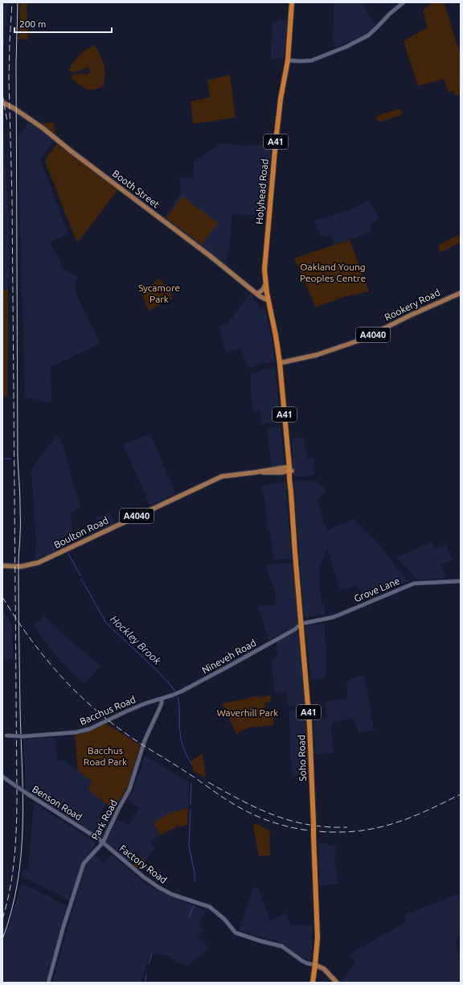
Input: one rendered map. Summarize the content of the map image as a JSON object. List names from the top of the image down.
{
  "streets": {
    "highway": ["A41", "Holyhead Road", "Soho Road"],
    "main road": [
      "Booth Street",
      "Rookery Road",
      "A4040",
      "Boulton Road"
    ],
    "street": [
      "Grove Lane",
      "Nineveh Road",
      "Bacchus Road",
      "Benson Road",
      "Park Road",
      "Factory Road"
    ]
  },
  "crossings": [
    ["A41", "Soho Road"],
    ["A41", "Factory Road"],
    ["Booth Street", "Holyhead Road"],
    ["Holyhead Road", "Rookery Road"],
    ["Holyhead Road", "Soho Road"],
    ["Rookery Road", "Soho Road"],
    ["Boulton Road", "Soho Road"],
    ["Grove Lane", "Nineveh Road"],
    ["Grove Lane", "Soho Road"],
    ["Nineveh Road", "Bacchus Road"],
    ["Nineveh Road", "Soho Road"],
    ["Nineveh Road", "Park Road"],
    ["Bacchus Road", "Park Road"],
    ["Soho Road", "Factory Road"],
    ["Benson Road", "Park Road"],
    ["Benson Road", "Factory Road"],
    ["Park Road", "Factory Road"]
  ],
  "water": ["Hockley Brook"],
  "parks": [
    "Oakland Young Peoples Centre",
    "Sycamore Park",
    "Waverhill Park",
    "Bacchus Road Park"
  ],
  "scale_bar": "200 m"
}
